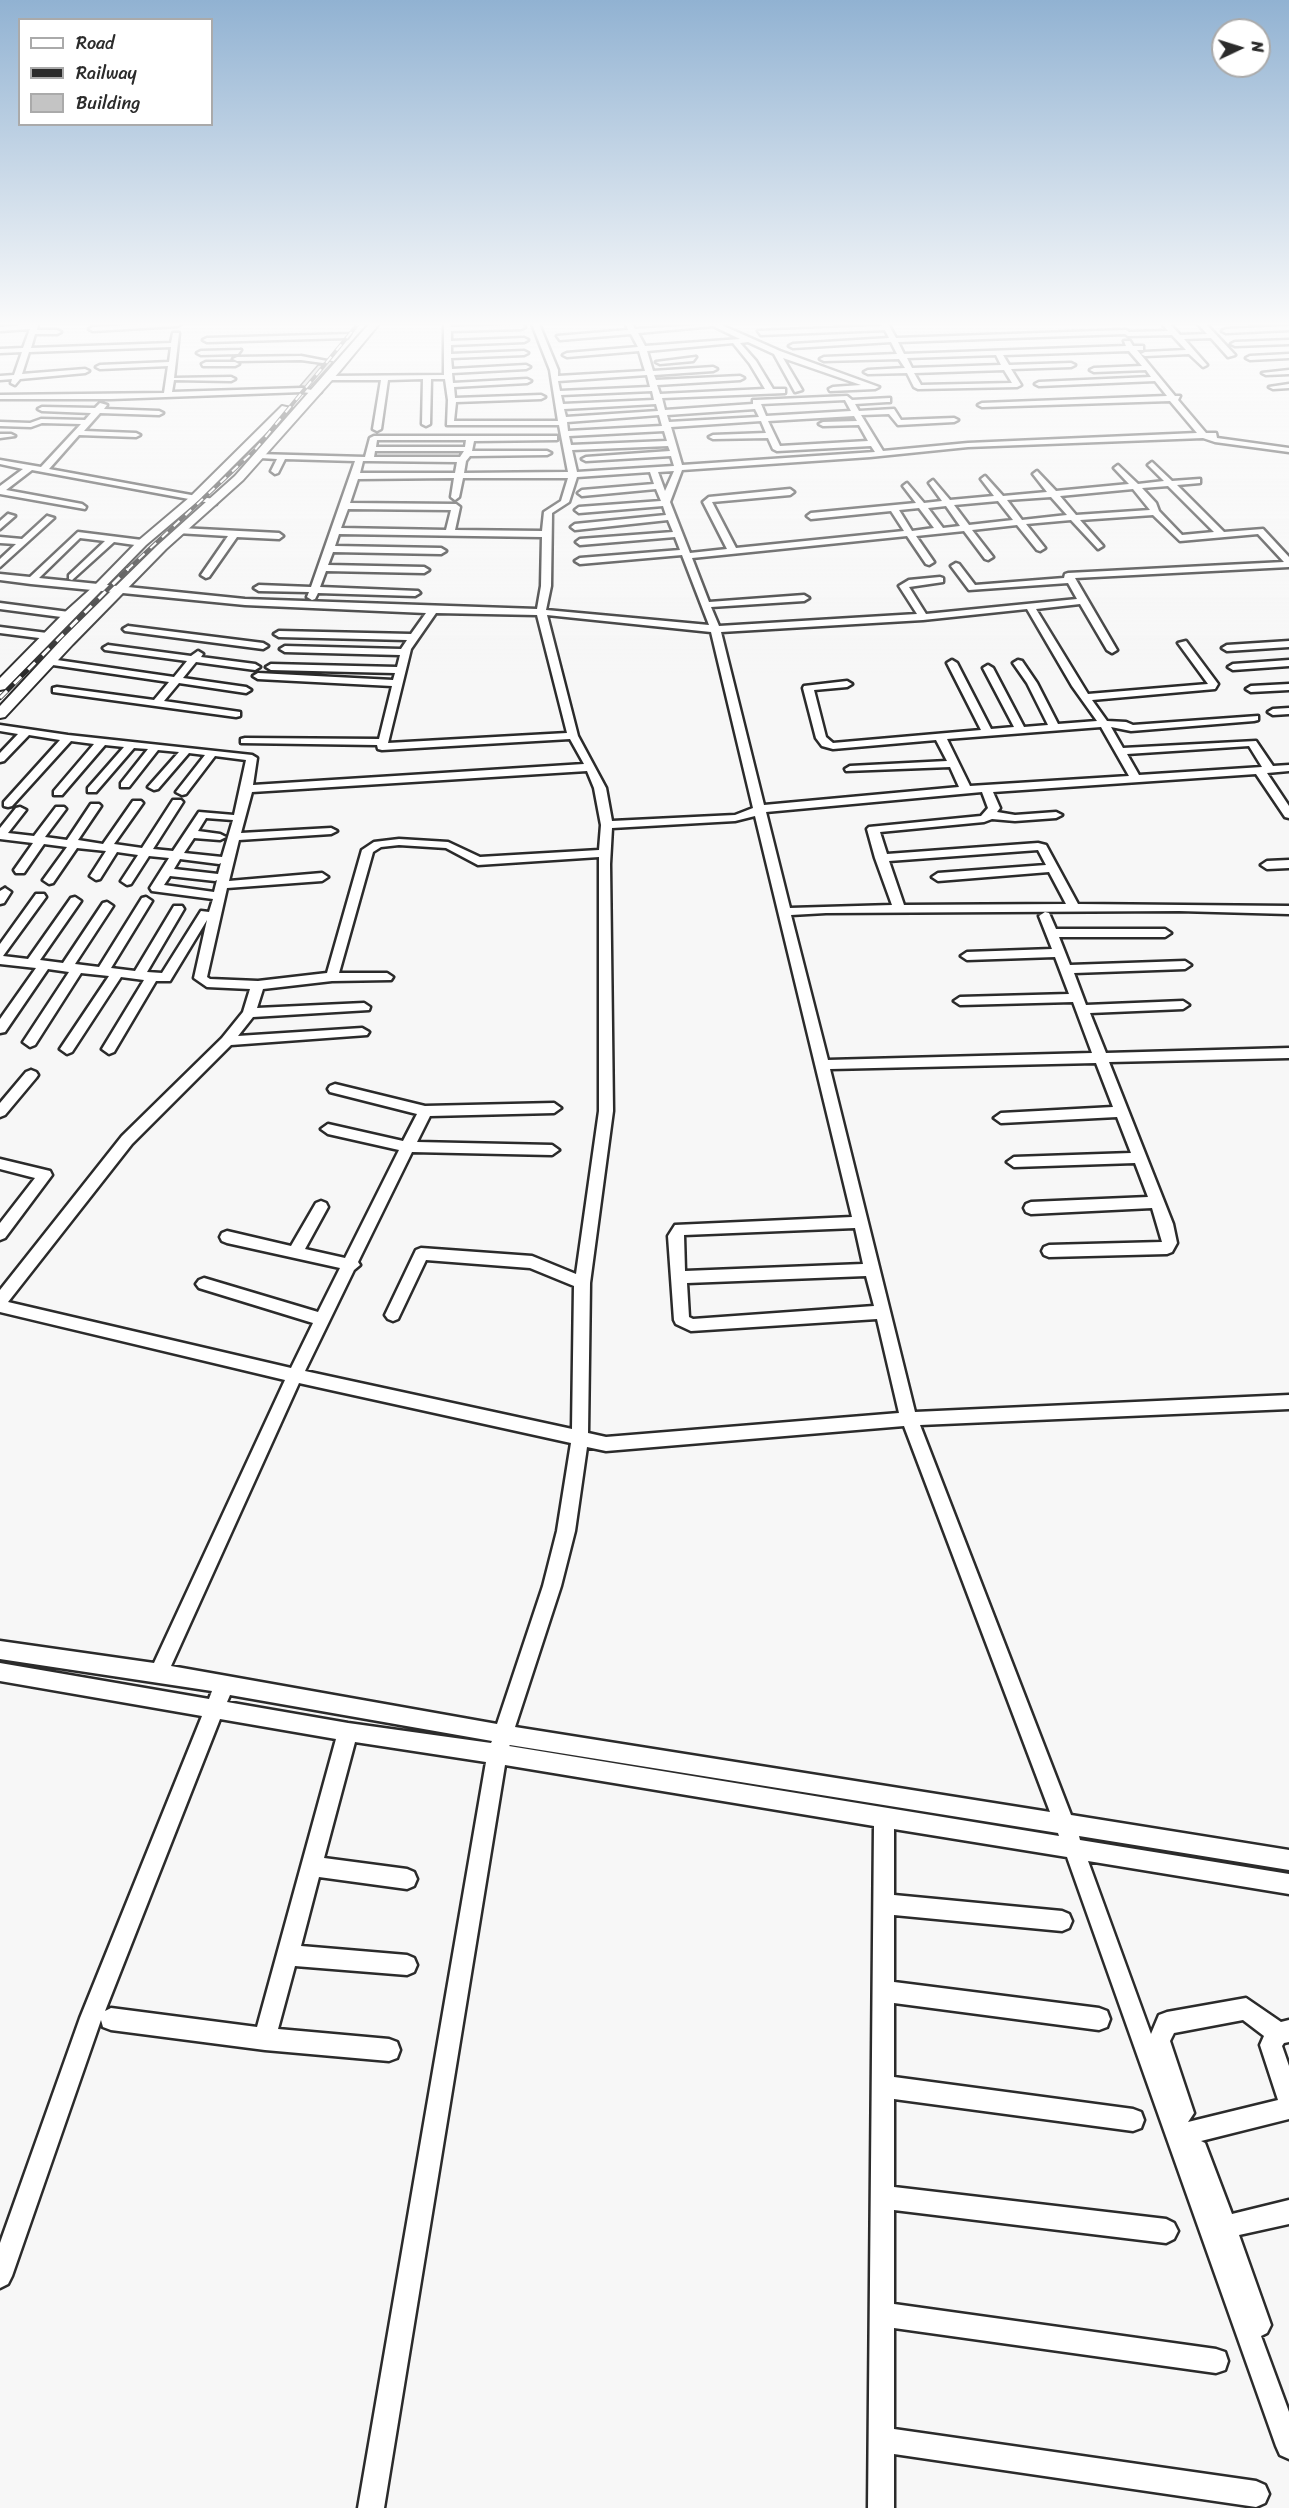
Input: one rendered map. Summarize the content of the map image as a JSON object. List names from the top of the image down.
{
  "legend": ["Road", "Railway", "Building"],
  "north": "right"
}
